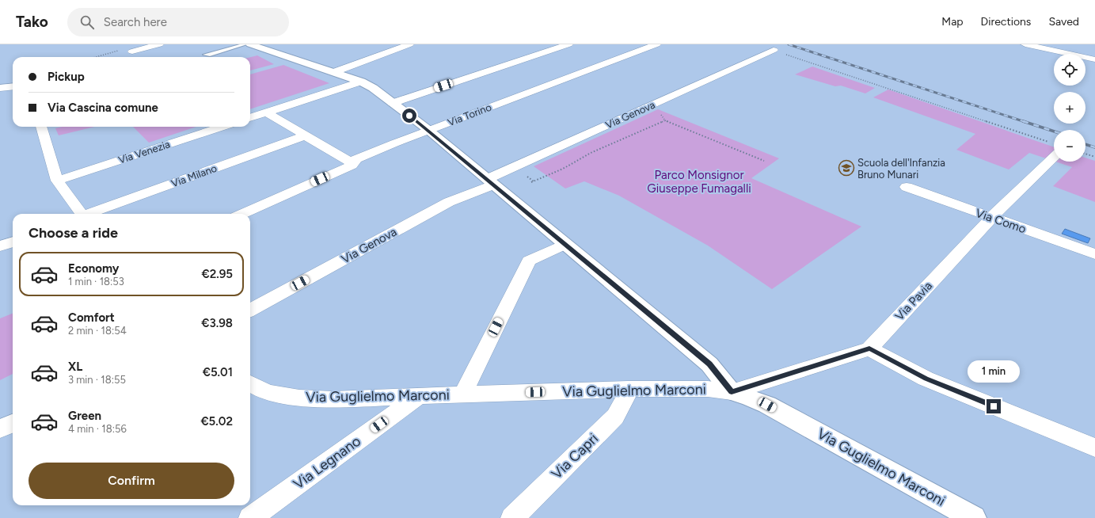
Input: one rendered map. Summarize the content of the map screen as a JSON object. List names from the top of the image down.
{
  "streets": {
    "street": [
      "Via Torino",
      "Via Genova",
      "Via Venezia",
      "Via Milano",
      "Via Como",
      "Via Pavia",
      "Via Guglielmo Marconi",
      "Via Capri",
      "Via Legnano"
    ]
  },
  "crossings": [
    ["Via Como", "Via Pavia"],
    ["Via Pavia", "Via Guglielmo Marconi"],
    ["Via Guglielmo Marconi", "Via Capri"],
    ["Via Guglielmo Marconi", "Via Legnano"]
  ],
  "parks": ["Parco Monsignor Giuseppe Fumagalli"],
  "places": {
    "school or university": ["Scuola dell'Infanzia Bruno Munari"]
  },
  "page": {
    "header": "Tako",
    "search": "Search here",
    "nav": ["Map", "Directions", "Saved"],
    "map_buttons": ["+", "−"],
    "banner": ["Pickup", "Via Cascina comune"],
    "heading": "Choose a ride",
    "list": [
      {
        "name": "Economy",
        "note": "1 min · 18:53",
        "value": "€2.95"
      },
      {
        "name": "Comfort",
        "note": "2 min · 18:54",
        "value": "€3.98"
      },
      {
        "name": "XL",
        "note": "3 min · 18:55",
        "value": "€5.01"
      },
      {
        "name": "Green",
        "note": "4 min · 18:56",
        "value": "€5.02"
      }
    ],
    "bubble": "1 min",
    "buttons": "Confirm"
  }
}
